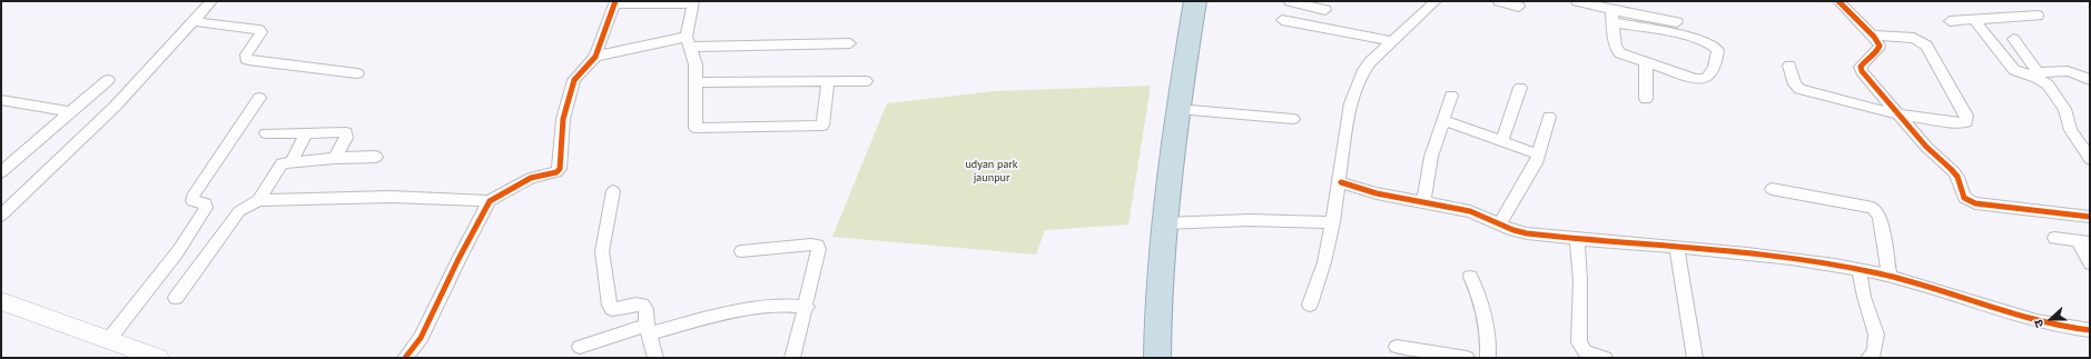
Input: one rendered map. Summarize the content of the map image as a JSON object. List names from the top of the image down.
{
  "parks": ["udyan park jaunpur"],
  "north": "left"
}
